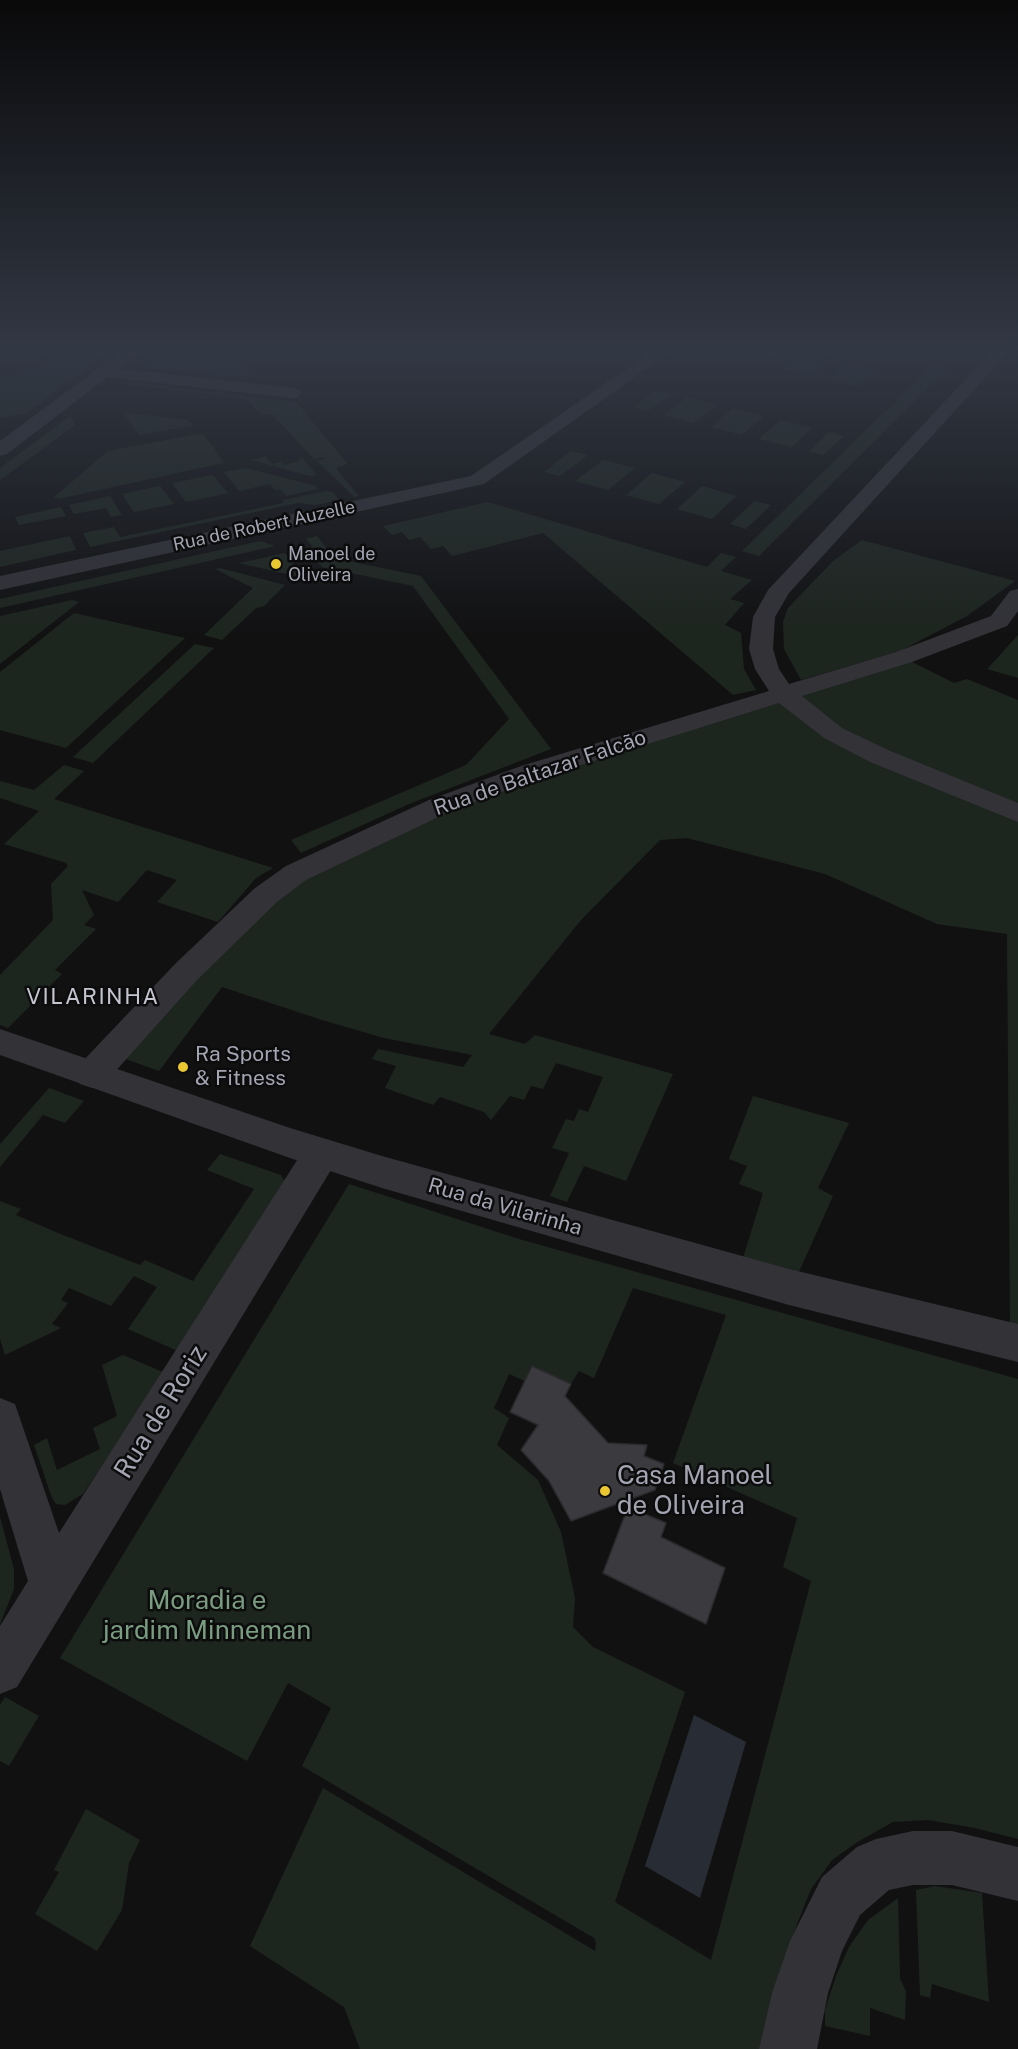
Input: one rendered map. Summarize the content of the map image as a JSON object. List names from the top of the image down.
{
  "streets": {
    "street": [
      "Rua de Robert Auzelle",
      "Rua de Baltazar Falcão",
      "Rua da Vilarinha",
      "Rua de Roriz"
    ]
  },
  "crossings": [
    ["Rua de Baltazar Falcão", "Rua da Vilarinha"],
    ["Rua da Vilarinha", "Rua de Roriz"]
  ],
  "districts": ["VILARINHA"],
  "parks": ["Moradia e jardim Minneman"],
  "places": ["Manoel de Oliveira", "Ra Sports & Fitness", "Casa Manoel de Oliveira"]
}
